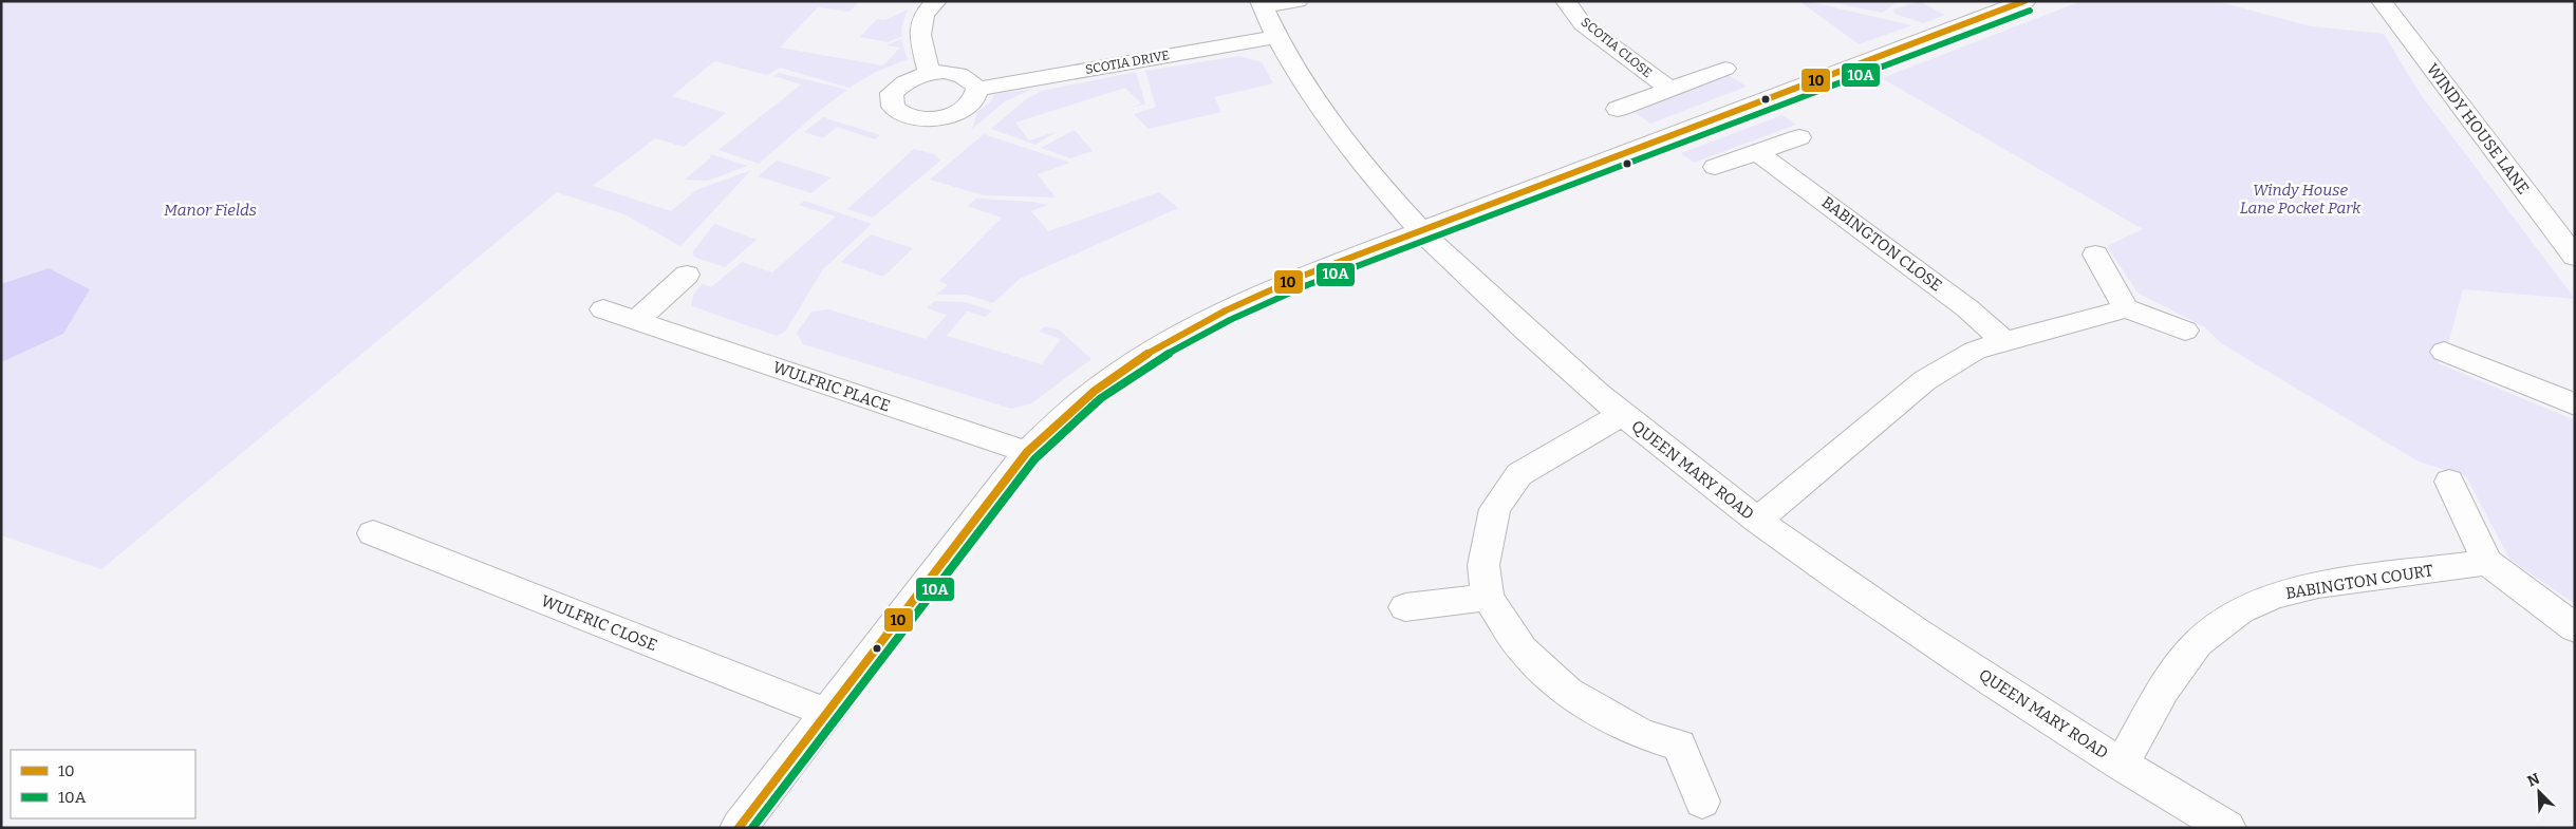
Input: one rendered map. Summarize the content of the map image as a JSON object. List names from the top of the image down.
{
  "streets": {
    "street": [
      "SCOTIA CLOSE",
      "SCOTIA DRIVE",
      "WINDY HOUSE LANE",
      "BABINGTON CLOSE",
      "WULFRIC PLACE",
      "QUEEN MARY ROAD",
      "BABINGTON COURT",
      "WULFRIC CLOSE"
    ]
  },
  "crossings": [
    ["SCOTIA DRIVE", "QUEEN MARY ROAD"],
    ["QUEEN MARY ROAD", "BABINGTON COURT"]
  ],
  "parks": ["Windy House Lane Pocket Park", "Manor Fields"],
  "lines": ["transit line 10", "transit line 10A"],
  "legend": ["10", "10A"],
  "north": "top left"
}
